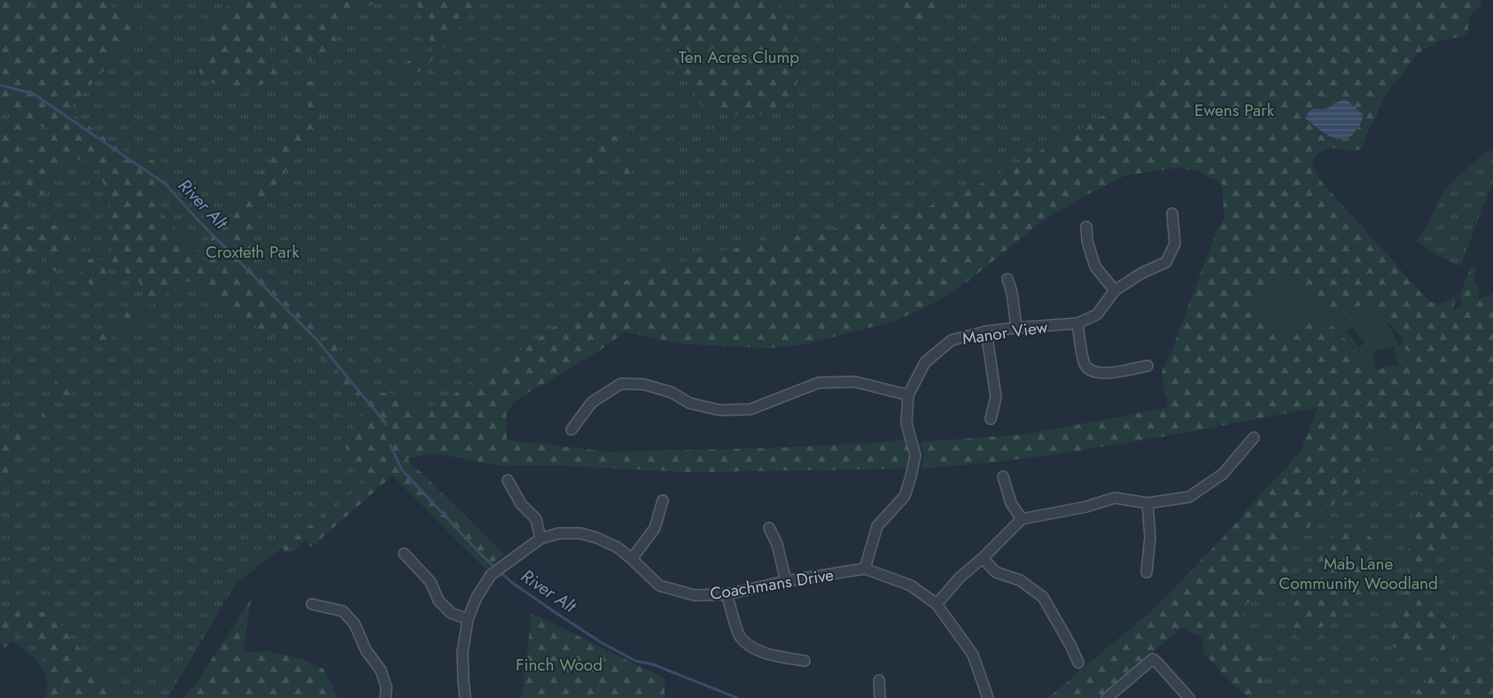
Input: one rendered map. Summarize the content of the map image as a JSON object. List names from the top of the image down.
{
  "streets": {
    "street": ["Manor View", "Coachmans Drive"]
  },
  "crossings": [
    ["Manor View", "Coachmans Drive"]
  ],
  "water": ["River Alt"],
  "parks": [
    "Ten Acres Clump",
    "Ewens Park",
    "Croxteth Park",
    "Mab Lane Community Woodland",
    "Finch Wood"
  ]
}
